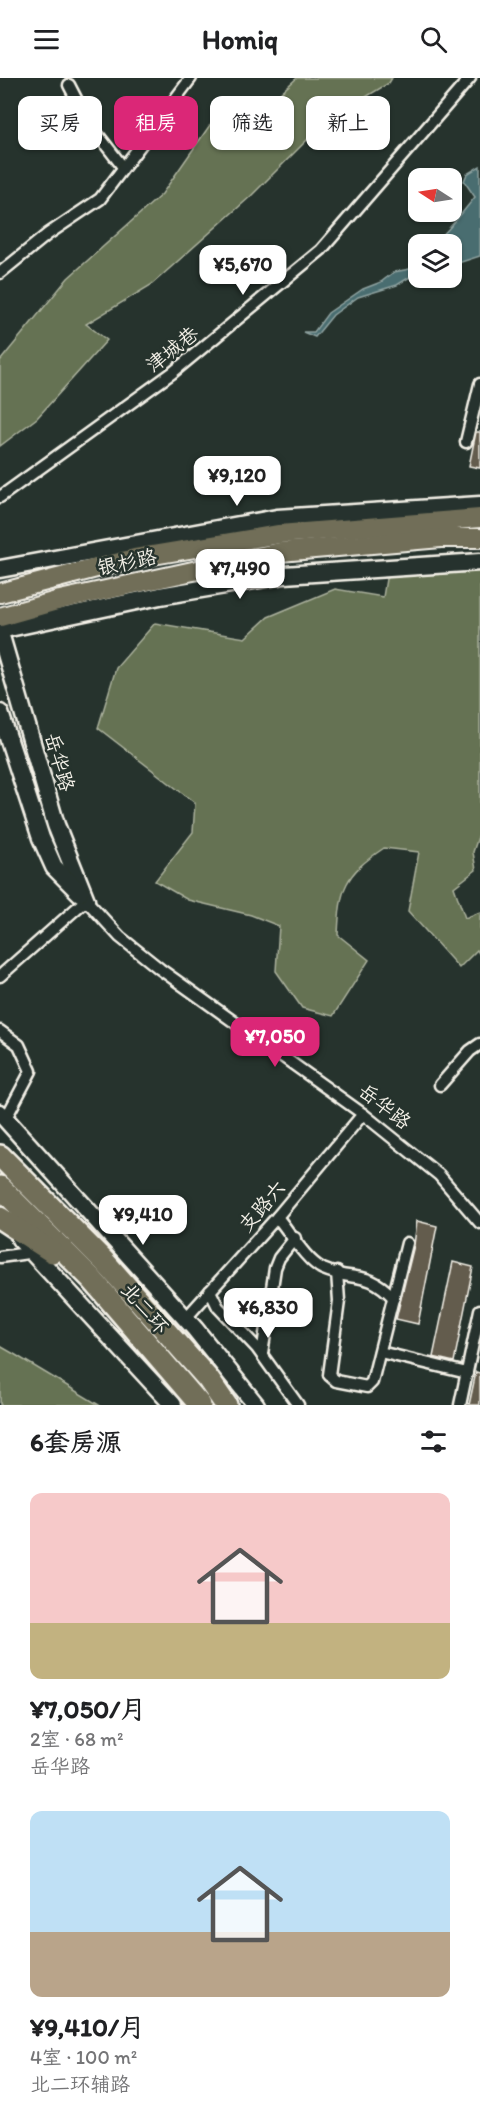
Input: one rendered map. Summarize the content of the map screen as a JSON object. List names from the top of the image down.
{
  "streets": {
    "highway": ["北二环"],
    "main road": ["银杉路"],
    "street": ["津城巷", "岳华路", "支路六"]
  },
  "crossings": [
    ["银杉路", "岳华路"],
    ["岳华路", "支路六"]
  ],
  "north": "left",
  "page": {
    "header": "Homiq",
    "chip": [
      "买房",
      "租房",
      "筛选",
      "新上"
    ],
    "price": [
      "¥5,670",
      "¥9,120",
      "¥7,490",
      "¥7,050",
      "¥9,410",
      "¥6,830"
    ],
    "heading": "6套房源",
    "list": [
      {
        "name": "¥7,050/月",
        "note": "2室 · 68 m² · 岳华路"
      },
      {
        "name": "¥9,410/月",
        "note": "4室 · 100 m² · 北二环辅路"
      }
    ]
  }
}
